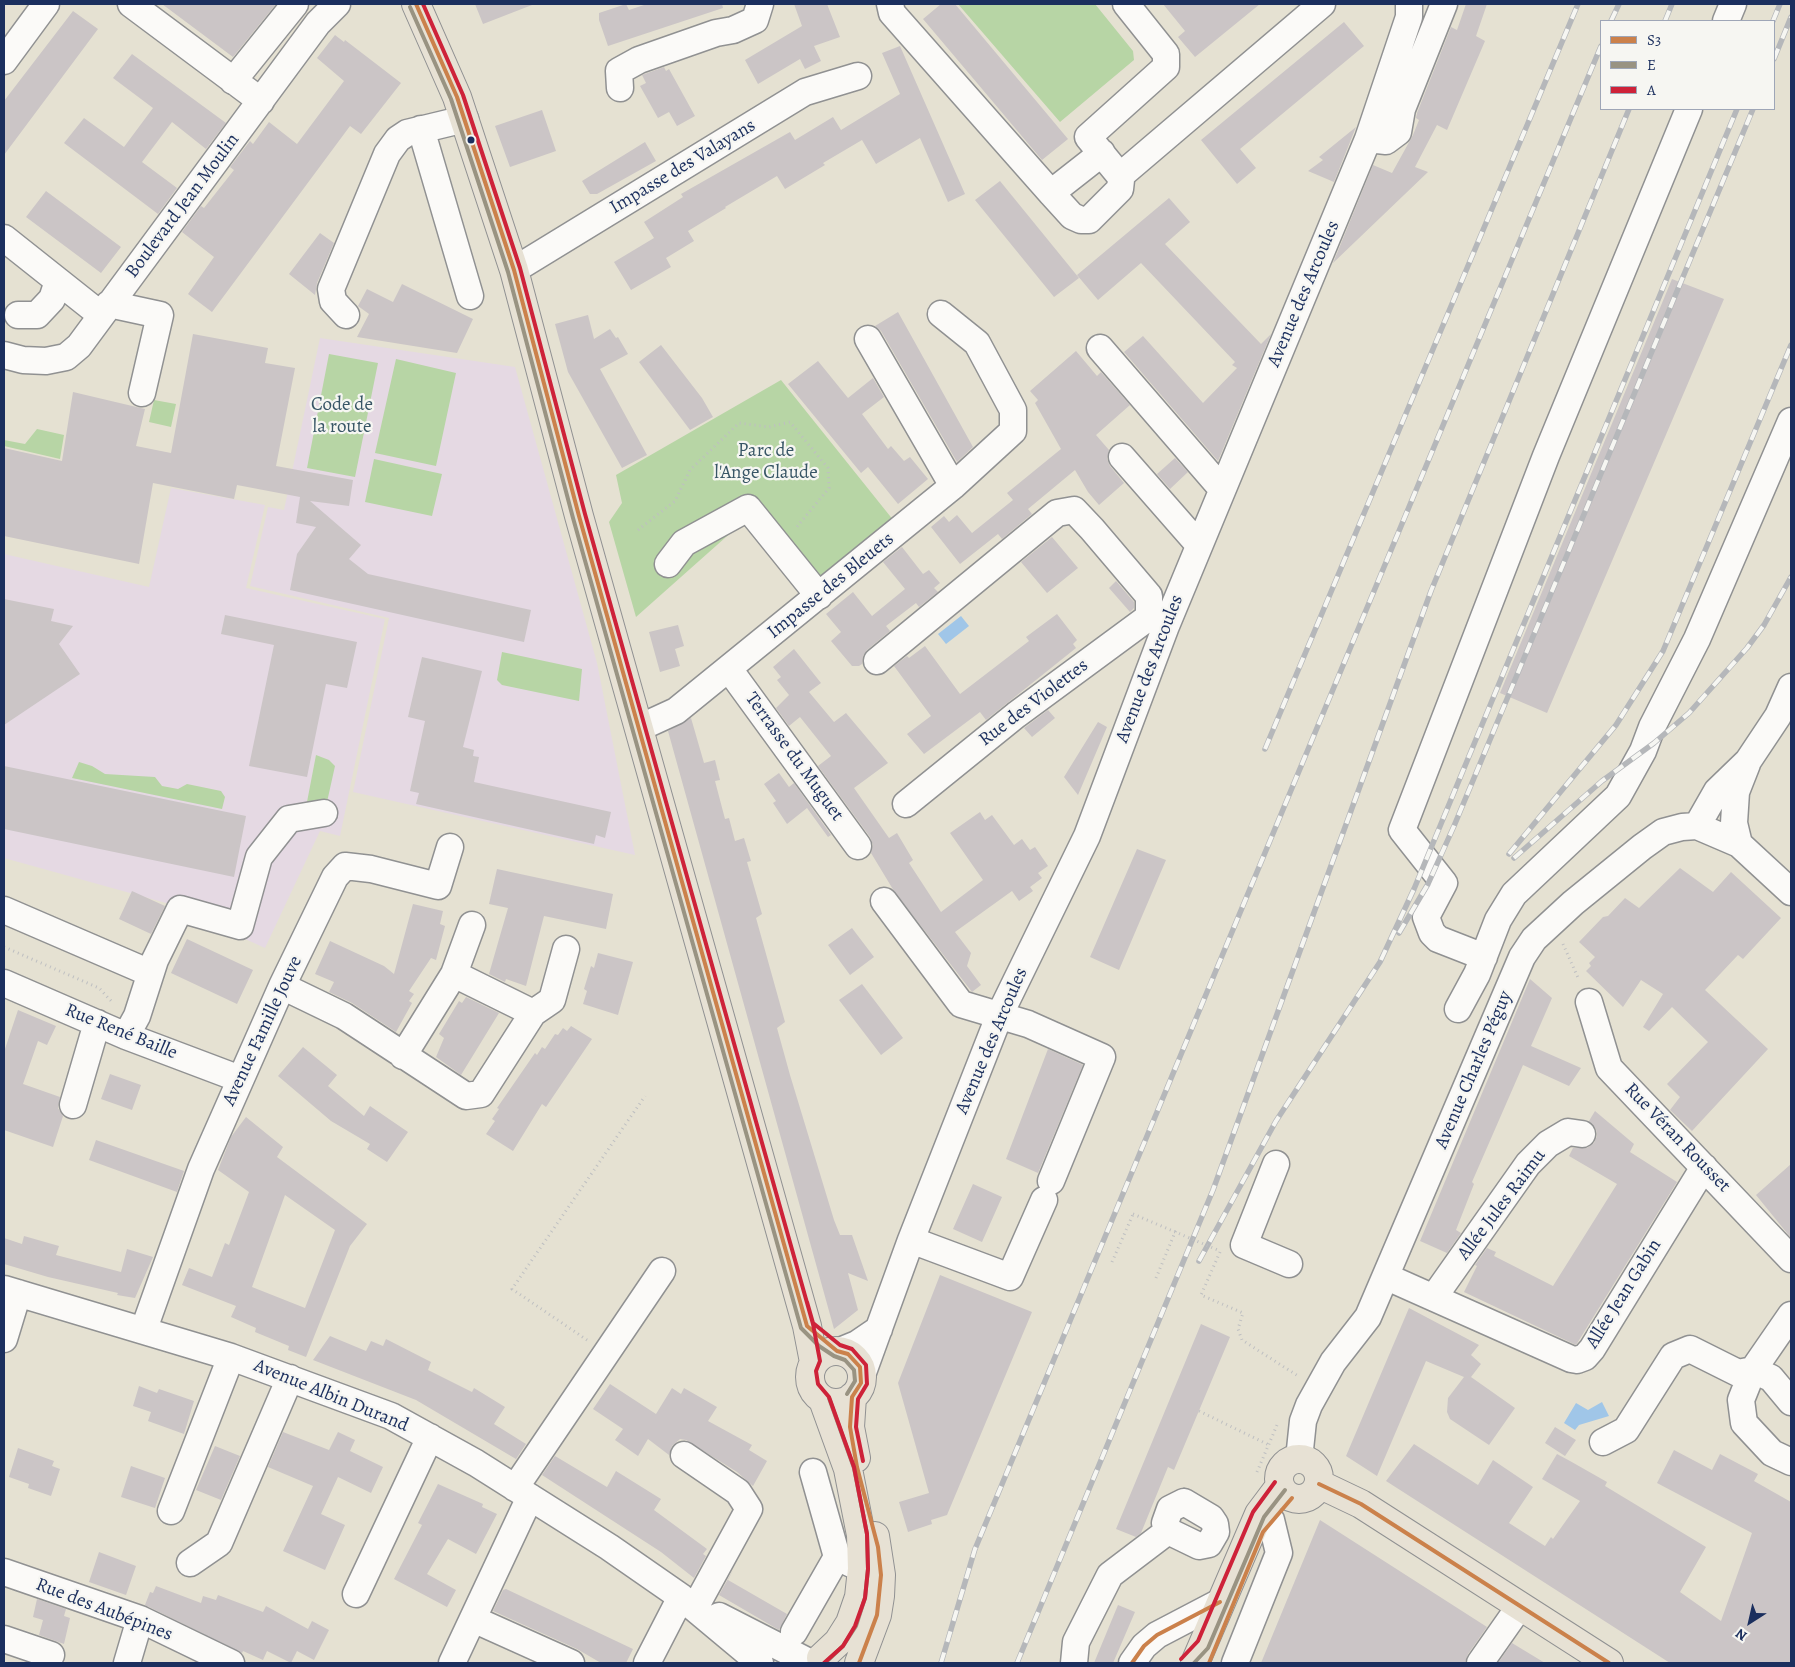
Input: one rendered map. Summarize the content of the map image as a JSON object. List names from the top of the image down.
{
  "streets": {
    "street": [
      "Impasse des Valayans",
      "Boulevard Jean Moulin",
      "Avenue des Arcoules",
      "Impasse des Bleuets",
      "Rue des Violettes",
      "Terrasse du Muguet",
      "Avenue Famille Jouve",
      "Rue René Baille",
      "Avenue Charles Péguy",
      "Rue Véran Rousset",
      "Allée Jules Raimu",
      "Allée Jean Gabin",
      "Avenue Albin Durand",
      "Rue des Aubépines"
    ]
  },
  "crossings": [
    ["Avenue des Arcoules", "Rue des Violettes"],
    ["Impasse des Bleuets", "Terrasse du Muguet"],
    ["Avenue Famille Jouve", "Rue René Baille"],
    ["Avenue Famille Jouve", "Avenue Albin Durand"],
    ["Rue Véran Rousset", "Allée Jean Gabin"],
    ["Allée Jules Raimu", "Allée Jean Gabin"]
  ],
  "parks": ["Code de la route", "Parc de l'Ange Claude"],
  "lines": ["transit line S3", "transit line A", "transit line E"],
  "legend": ["S3", "E", "A"],
  "north": "bottom left"
}
